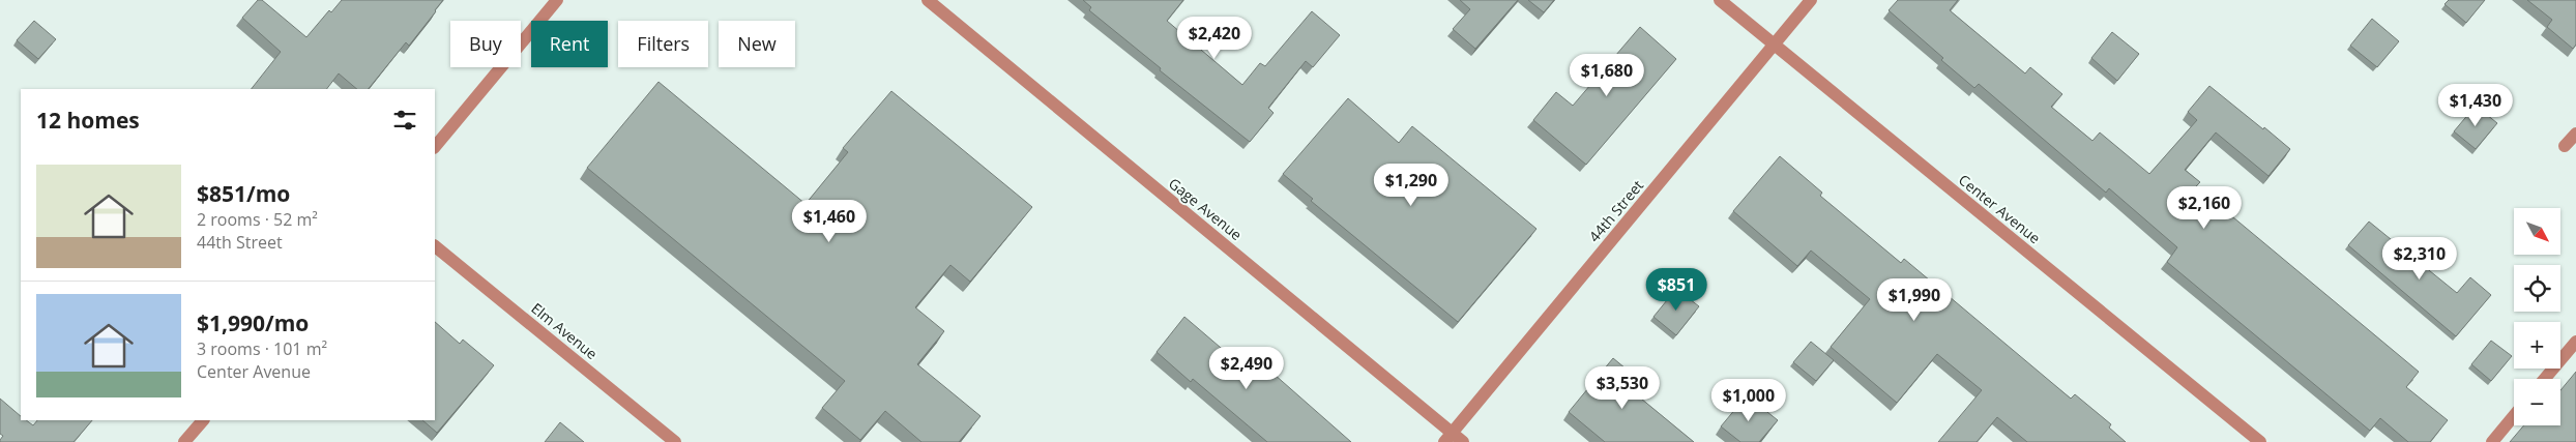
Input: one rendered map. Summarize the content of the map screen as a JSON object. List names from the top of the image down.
{
  "streets": {
    "street": [
      "Gage Avenue",
      "Center Avenue",
      "44th Street",
      "Elm Avenue"
    ]
  },
  "crossings": [
    ["Gage Avenue", "44th Street"],
    ["Center Avenue", "44th Street"]
  ],
  "north": "bottom right",
  "page": {
    "price": [
      "$2,420",
      "$1,680",
      "$1,430",
      "$1,290",
      "$2,160",
      "$1,460",
      "$2,310",
      "$851",
      "$1,990",
      "$2,490",
      "$3,530",
      "$1,000"
    ],
    "chip": [
      "Buy",
      "Rent",
      "Filters",
      "New"
    ],
    "heading": "12 homes",
    "list": [
      {
        "name": "$851/mo",
        "note": "2 rooms · 52 m² · 44th Street"
      },
      {
        "name": "$1,990/mo",
        "note": "3 rooms · 101 m² · Center Avenue"
      }
    ],
    "map_buttons": ["+", "−"]
  }
}
